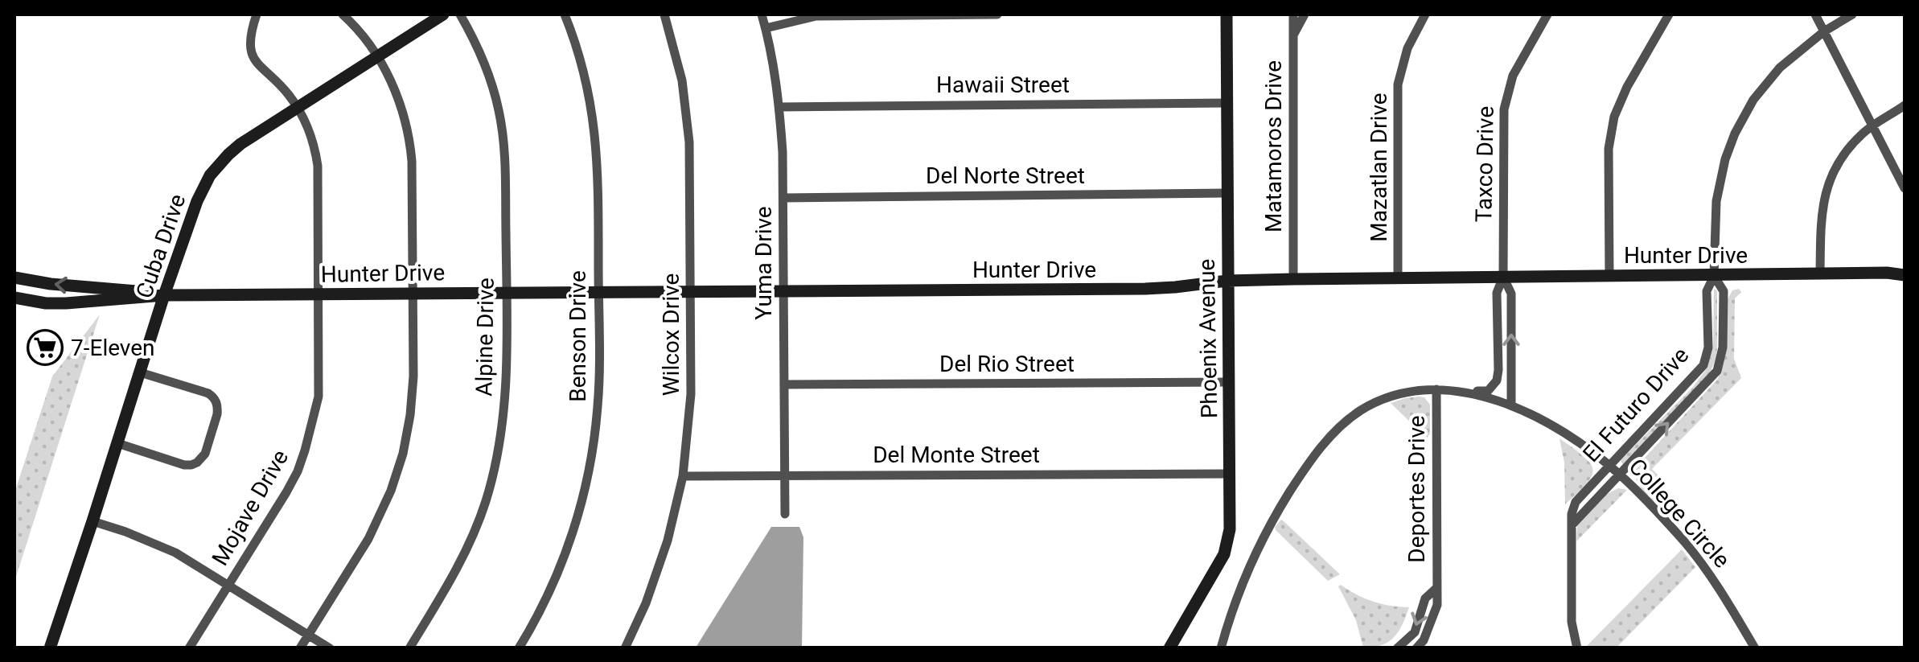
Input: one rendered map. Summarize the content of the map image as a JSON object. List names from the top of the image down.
{
  "streets": {
    "main road": ["Cuba Drive", "Hunter Drive", "Phoenix Avenue"],
    "street": [
      "Hawaii Street",
      "Matamoros Drive",
      "Taxco Drive",
      "Mazatlan Drive",
      "Del Norte Street",
      "Yuma Drive",
      "Wilcox Drive",
      "Benson Drive",
      "Alpine Drive",
      "Del Rio Street",
      "El Futuro Drive",
      "Del Monte Street",
      "Deportes Drive",
      "Mojave Drive",
      "College Circle"
    ]
  },
  "crossings": [
    ["Hawaii Street", "Yuma Drive"],
    ["Hawaii Street", "Phoenix Avenue"],
    ["Matamoros Drive", "Hunter Drive"],
    ["Taxco Drive", "Hunter Drive"],
    ["Mazatlan Drive", "Hunter Drive"],
    ["Del Norte Street", "Yuma Drive"],
    ["Del Norte Street", "Phoenix Avenue"],
    ["Cuba Drive", "Hunter Drive"],
    ["Cuba Drive", "Mojave Drive"],
    ["Hunter Drive", "Yuma Drive"],
    ["Hunter Drive", "Wilcox Drive"],
    ["Hunter Drive", "Benson Drive"],
    ["Hunter Drive", "Alpine Drive"],
    ["Hunter Drive", "Phoenix Avenue"],
    ["Hunter Drive", "El Futuro Drive"],
    ["Hunter Drive", "Mojave Drive"],
    ["Yuma Drive", "Del Rio Street"],
    ["Yuma Drive", "Del Monte Street"],
    ["Wilcox Drive", "Del Monte Street"],
    ["Phoenix Avenue", "Del Rio Street"],
    ["Phoenix Avenue", "Del Monte Street"],
    ["El Futuro Drive", "College Circle"],
    ["Deportes Drive", "College Circle"]
  ],
  "places": {
    "supermarket": ["7-Eleven"]
  }
}
